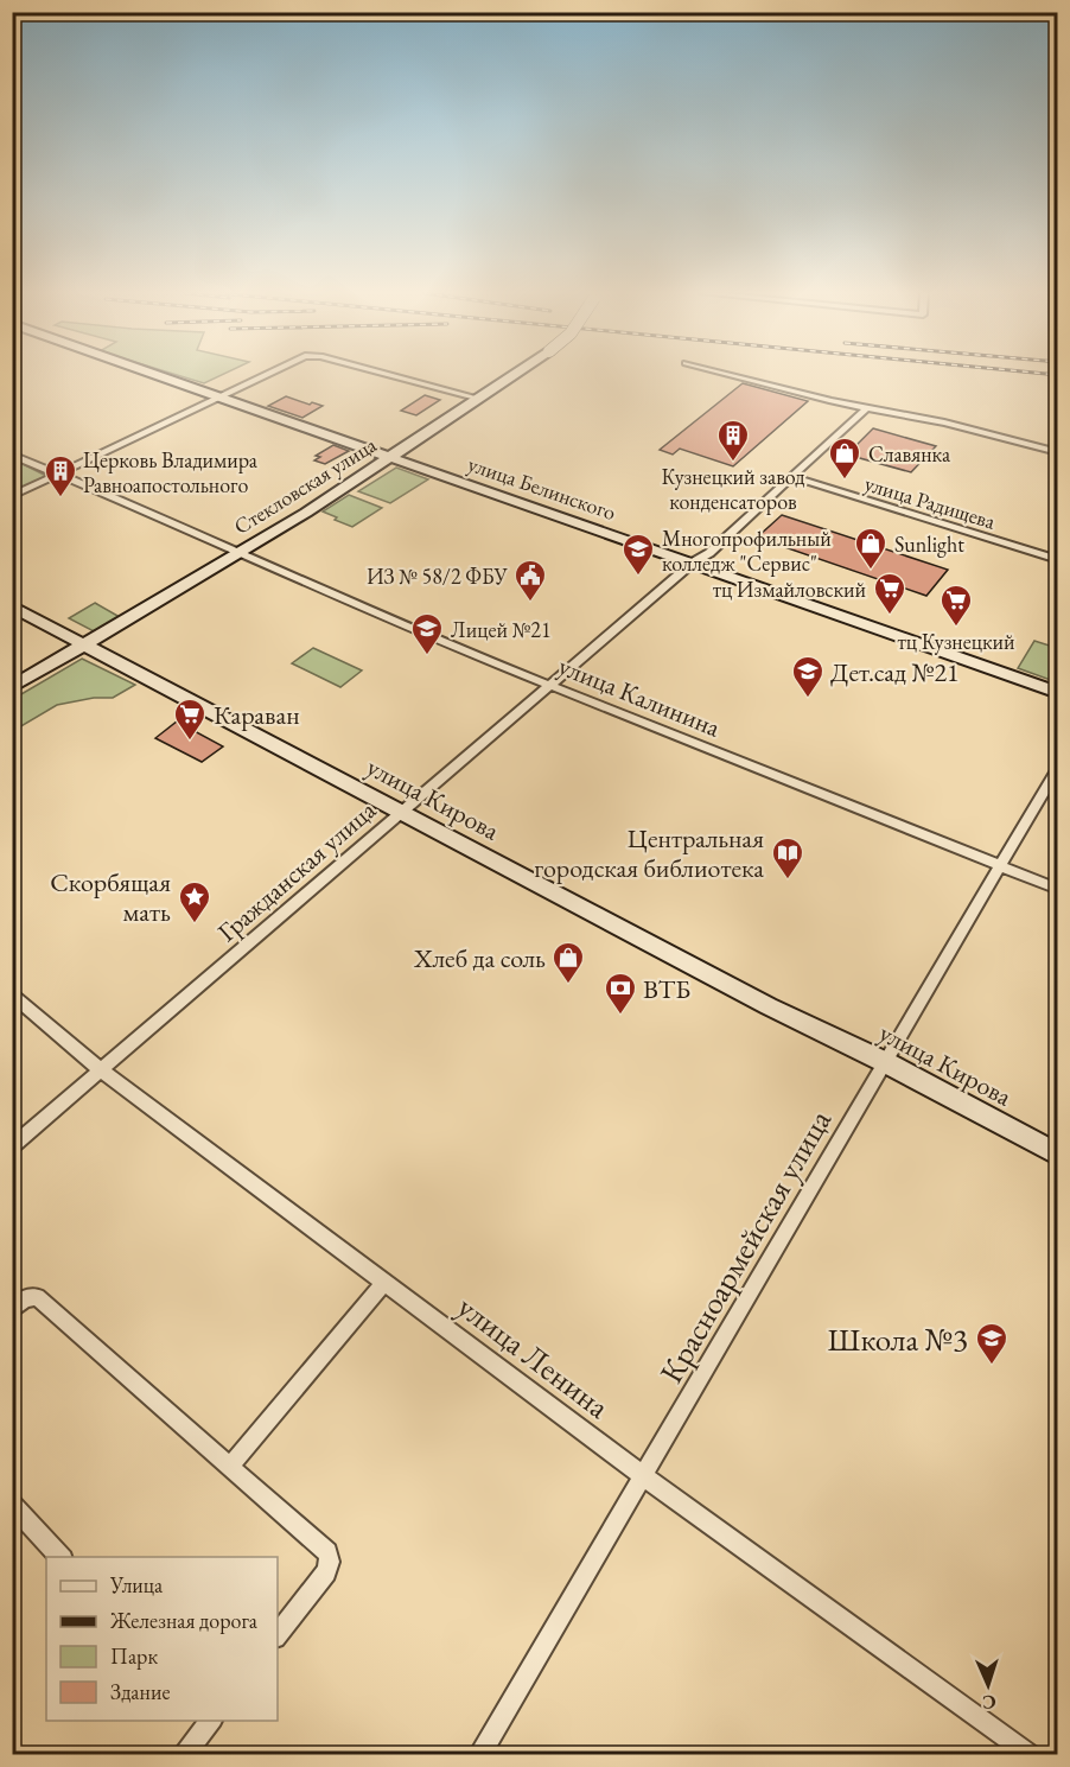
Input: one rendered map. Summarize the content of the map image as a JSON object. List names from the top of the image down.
{
  "streets": {
    "street": [
      "Стекловская улица",
      "улица Белинского",
      "улица Радищева",
      "улица Калинина",
      "улица Кирова",
      "Гражданская улица",
      "Красноармейская улица",
      "улица Ленина"
    ]
  },
  "crossings": [
    ["Стекловская улица", "улица Белинского"],
    ["Стекловская улица", "улица Калинина"],
    ["Стекловская улица", "улица Кирова"],
    ["улица Белинского", "Гражданская улица"],
    ["улица Радищева", "Гражданская улица"],
    ["улица Калинина", "Гражданская улица"],
    ["улица Калинина", "Красноармейская улица"],
    ["улица Кирова", "Гражданская улица"],
    ["улица Кирова", "Красноармейская улица"],
    ["Гражданская улица", "улица Ленина"],
    ["Красноармейская улица", "улица Ленина"]
  ],
  "places": {
    "building": ["Кузнецкий завод конденсаторов", "Церковь Владимира Равноапостольного"],
    "shop": ["Славянка", "Sunlight", "Хлеб да соль"],
    "school or university": [
      "Многопрофильный колледж \"Сервис\"",
      "Лицей №21",
      "Дет.сад №21",
      "Школа №3"
    ],
    "public building": ["ИЗ № 58/2 ФБУ"],
    "supermarket": ["тц Измайловский", "тц Кузнецкий", "Караван"],
    "library": ["Центральная городская библиотека"],
    "place": ["Скорбящая мать"],
    "bank": ["ВТБ"]
  },
  "legend": [
    "Улица",
    "Железная дорога",
    "Парк",
    "Здание"
  ],
  "north": "bottom"
}
